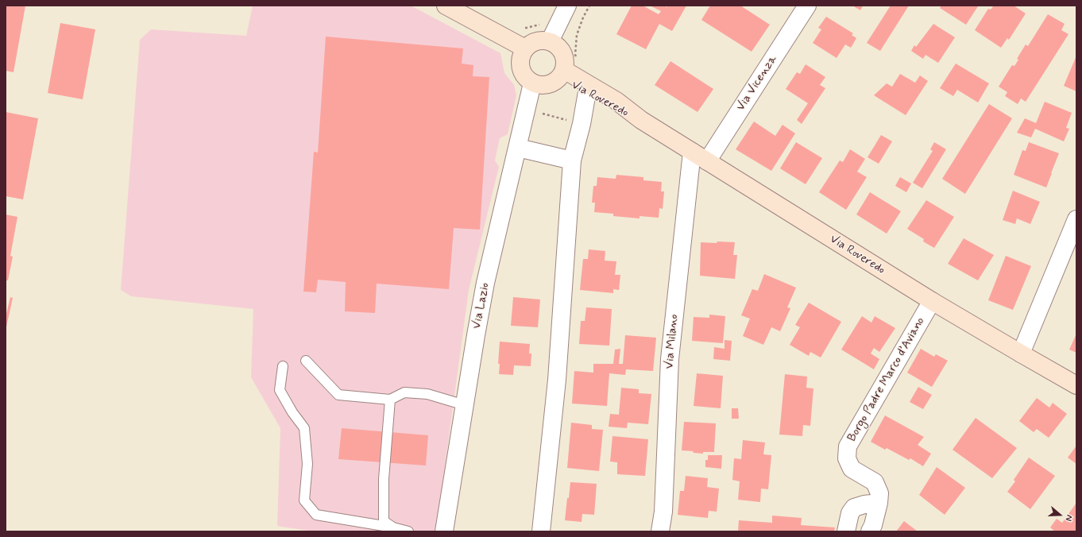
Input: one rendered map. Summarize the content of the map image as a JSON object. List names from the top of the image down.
{
  "streets": {
    "main road": ["Via Roveredo"],
    "street": [
      "Via Vicenza",
      "Via Lazio",
      "Via Milano",
      "Borgo Padre Marco d’Aviano"
    ]
  },
  "crossings": [
    ["Via Vicenza", "Via Roveredo"],
    ["Via Roveredo", "Via Lazio"],
    ["Via Roveredo", "Via Milano"],
    ["Via Roveredo", "Borgo Padre Marco d’Aviano"]
  ],
  "north": "right"
}
